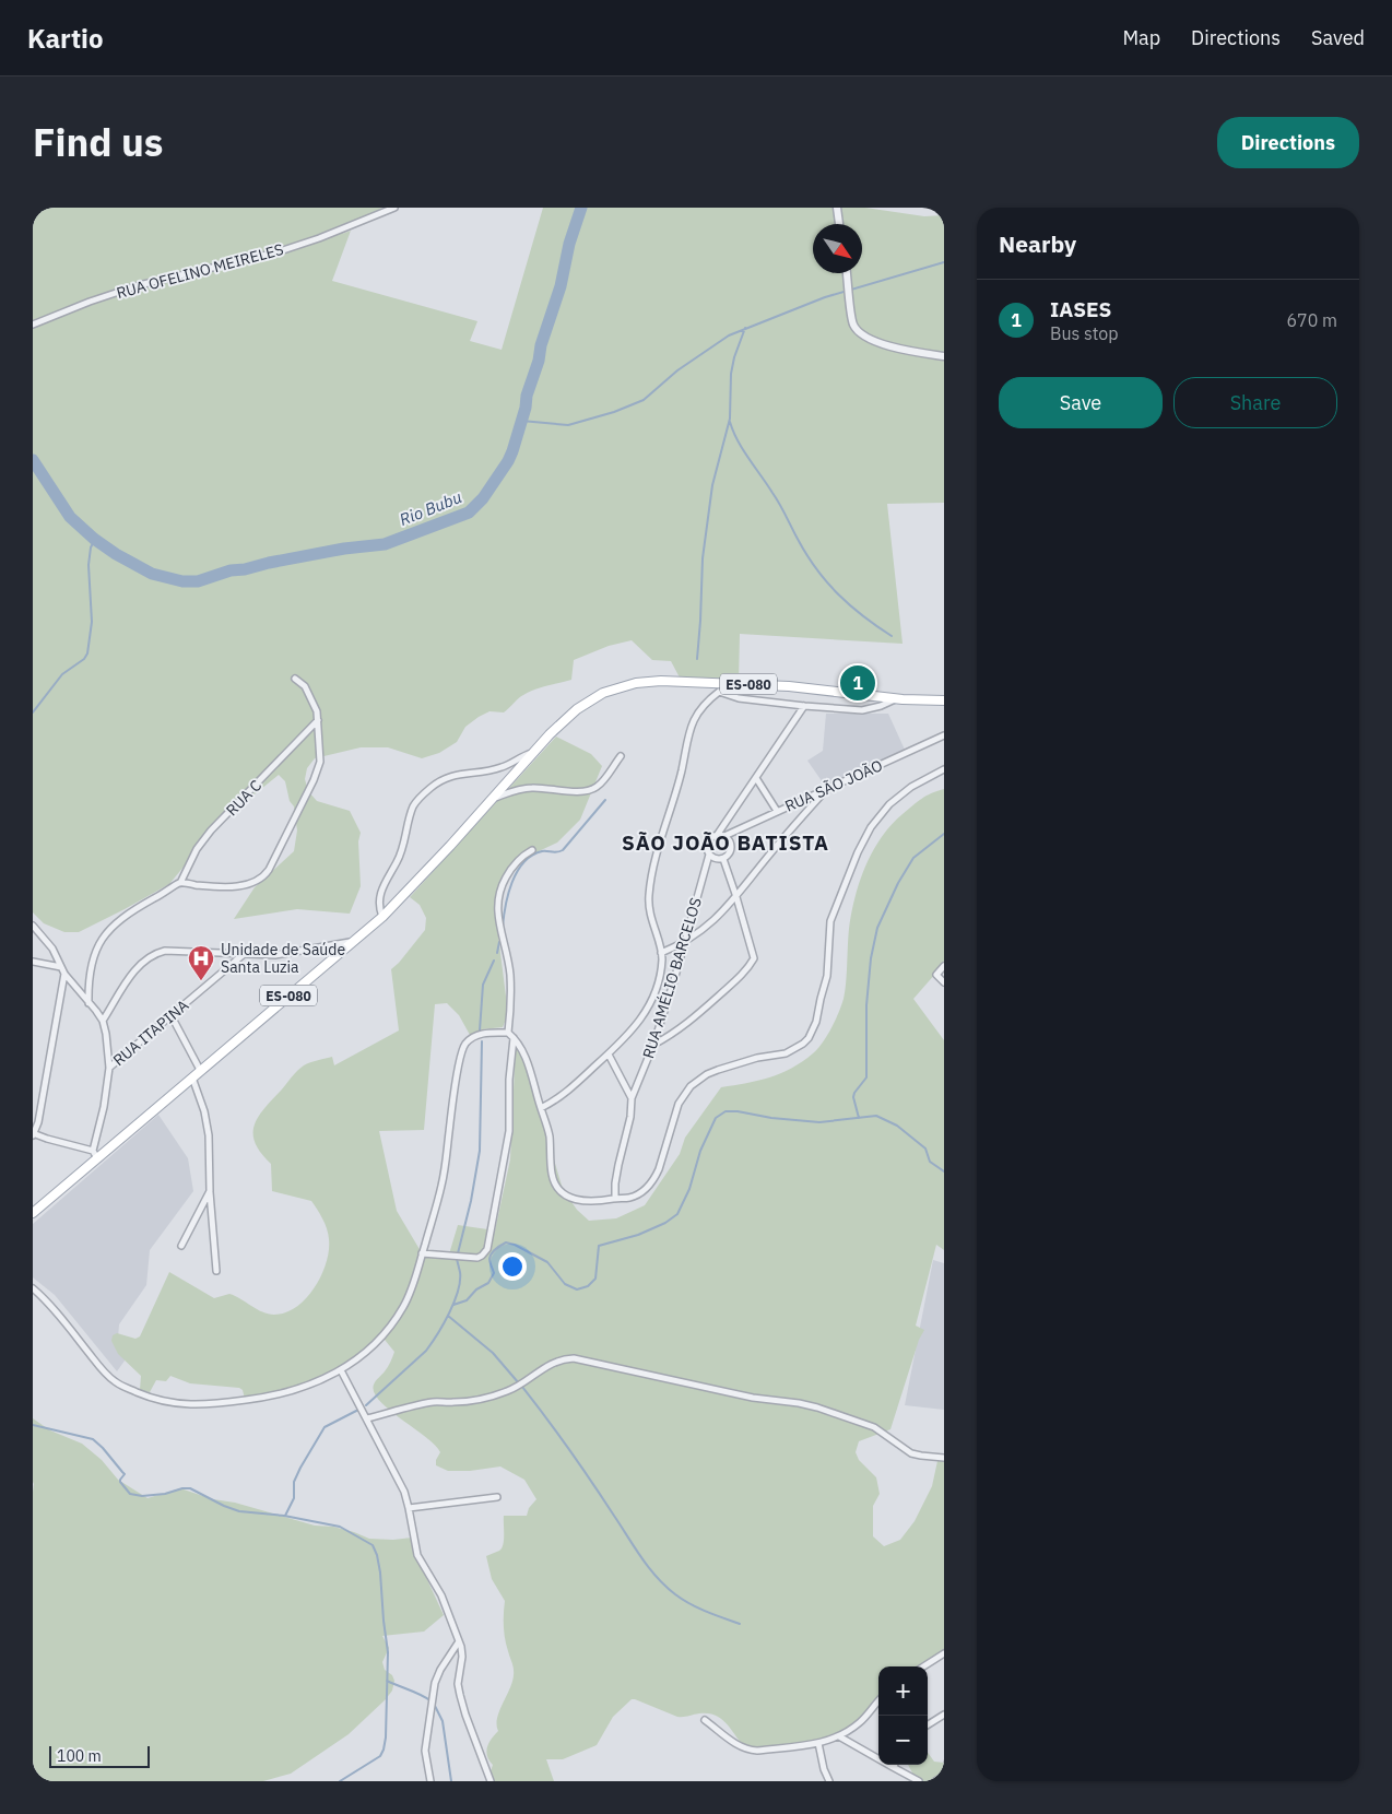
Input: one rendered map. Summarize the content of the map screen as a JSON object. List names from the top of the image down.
{
  "streets": {
    "main road": ["ES-080"],
    "street": [
      "RUA OFELINO MEIRELES",
      "RUA SÃO JOÃO",
      "RUA C",
      "RUA AMÉLIO BARCELOS",
      "RUA ITAPINA"
    ]
  },
  "crossings": [
    ["RUA SÃO JOÃO", "RUA AMÉLIO BARCELOS"]
  ],
  "districts": ["SÃO JOÃO BATISTA"],
  "water": ["Rio Bubu"],
  "places": {
    "hospital": ["Unidade de Saúde Santa Luzia"]
  },
  "scale_bar": "100 m",
  "north": "bottom right",
  "page": {
    "header": "Kartio",
    "nav": ["Map", "Directions", "Saved"],
    "title": "Find us",
    "buttons": [
      "Directions",
      ["Save", "Share"]
    ],
    "heading": "Nearby",
    "list": [
      {
        "mark": "1",
        "name": "IASES",
        "note": "Bus stop",
        "value": "670 m"
      }
    ],
    "pins": "1",
    "map_buttons": ["+", "−"],
    "scale": "100 m"
  }
}
